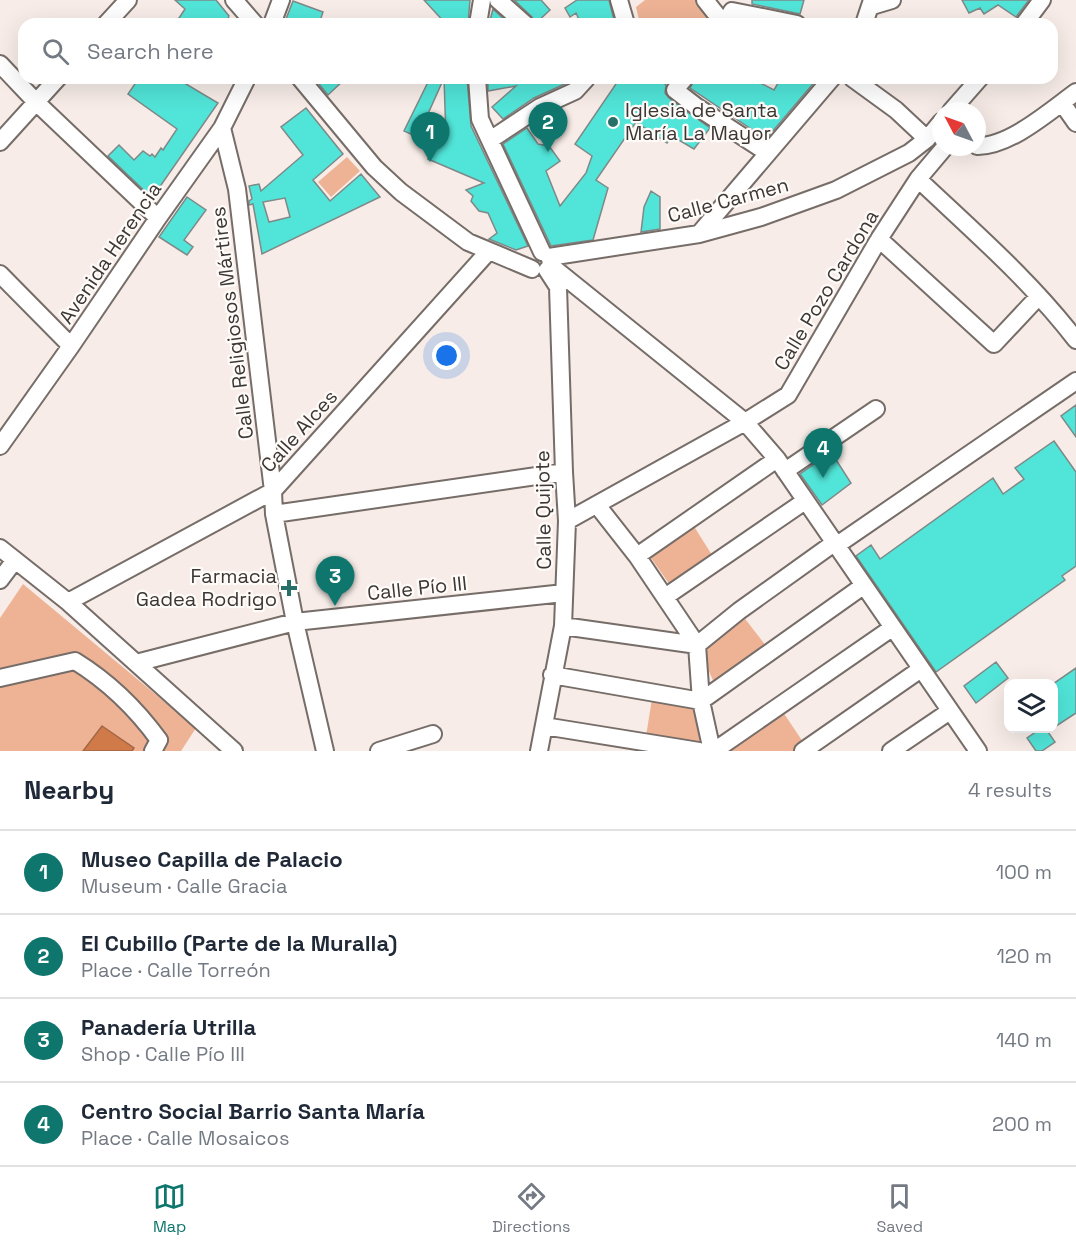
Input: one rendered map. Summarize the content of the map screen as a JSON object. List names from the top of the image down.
{
  "streets": {
    "street": [
      "Calle Carmen",
      "Avenida Herencia",
      "Calle Pozo Cardona",
      "Calle Religiosos Mártires",
      "Calle Alces",
      "Calle Quijote",
      "Calle Pío III"
    ]
  },
  "crossings": [
    ["Calle Carmen", "Calle Alces"],
    ["Calle Carmen", "Calle Quijote"],
    ["Avenida Herencia", "Calle Religiosos Mártires"],
    ["Calle Pozo Cardona", "Calle Quijote"],
    ["Calle Religiosos Mártires", "Calle Alces"],
    ["Calle Religiosos Mártires", "Calle Pío III"],
    ["Calle Quijote", "Calle Pío III"]
  ],
  "places": {
    "other": ["Iglesia de Santa María La Mayor"],
    "health": ["Farmacia Gadea Rodrigo"]
  },
  "north": "top left",
  "page": {
    "search": "Search here",
    "pins": [
      "2",
      "1",
      "4",
      "3"
    ],
    "heading": ["Nearby", "4 results"],
    "list": [
      {
        "mark": "1",
        "name": "Museo Capilla de Palacio",
        "note": "Museum · Calle Gracia",
        "value": "100 m"
      },
      {
        "mark": "2",
        "name": "El Cubillo (Parte de la Muralla)",
        "note": "Place · Calle Torreón",
        "value": "120 m"
      },
      {
        "mark": "3",
        "name": "Panadería Utrilla",
        "note": "Shop · Calle Pío III",
        "value": "140 m"
      },
      {
        "mark": "4",
        "name": "Centro Social Barrio Santa María",
        "note": "Place · Calle Mosaicos",
        "value": "200 m"
      }
    ],
    "nav": ["Map", "Directions", "Saved"]
  }
}
